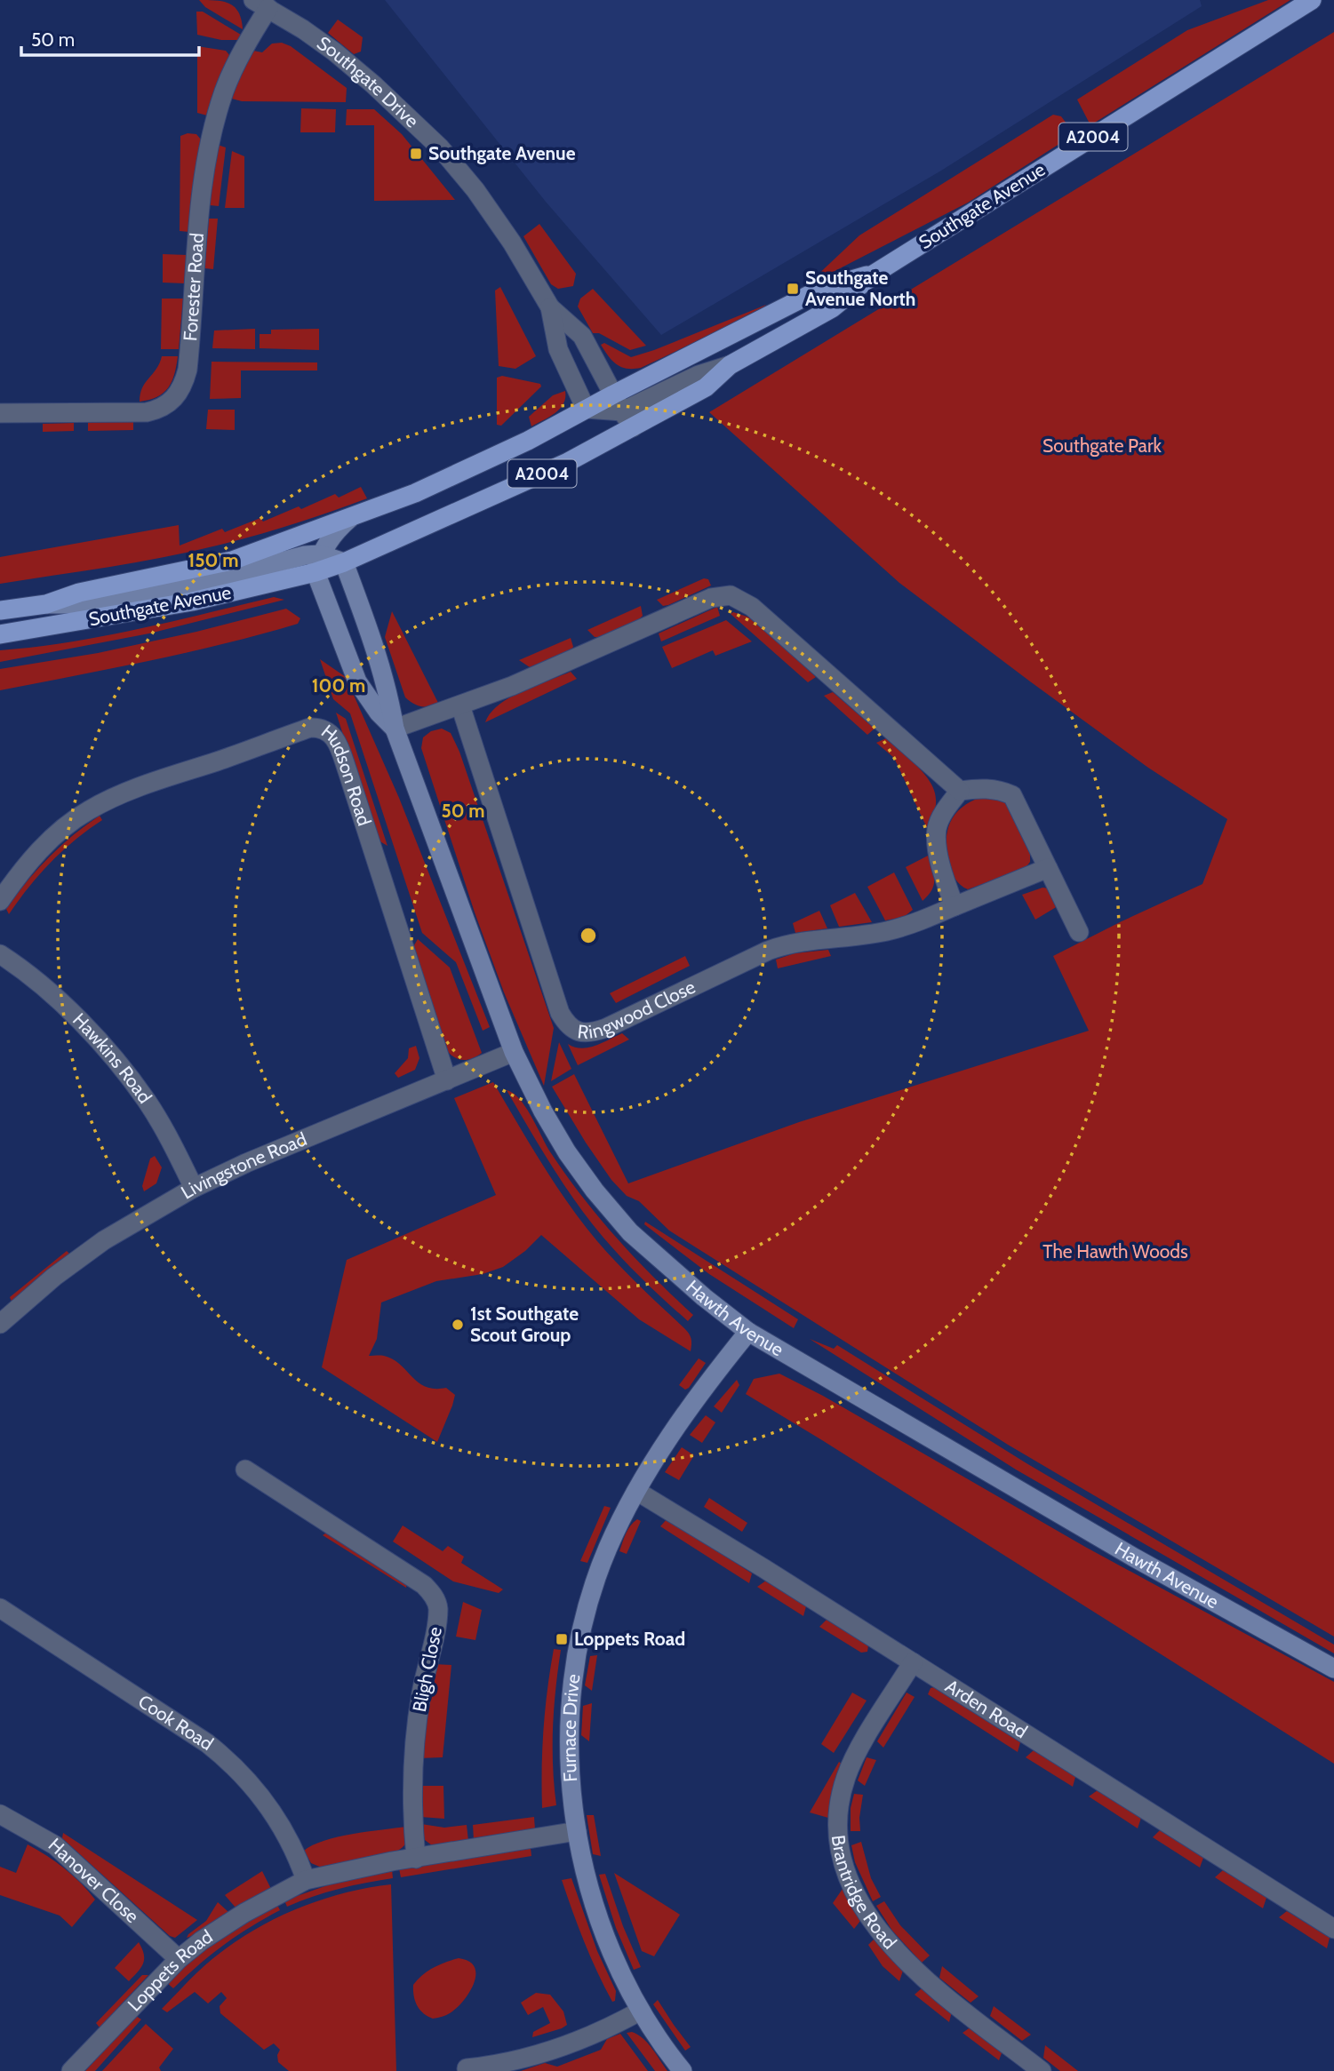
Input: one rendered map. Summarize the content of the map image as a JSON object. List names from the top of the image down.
{
  "streets": {
    "main road": ["A2004", "Southgate Avenue"],
    "street": [
      "Southgate Drive",
      "Forester Road",
      "Hudson Road",
      "Ringwood Close",
      "Hawkins Road",
      "Livingstone Road",
      "Hawth Avenue",
      "Bligh Close",
      "Arden Road",
      "Cook Road",
      "Furnace Drive",
      "Hanover Close",
      "Brantridge Road",
      "Loppets Road"
    ]
  },
  "crossings": [
    ["Southgate Drive", "Southgate Avenue"],
    ["Southgate Drive", "Forester Road"],
    ["Southgate Avenue", "Hawth Avenue"],
    ["Hudson Road", "Livingstone Road"],
    ["Hawkins Road", "Livingstone Road"],
    ["Livingstone Road", "Hawth Avenue"],
    ["Hawth Avenue", "Furnace Drive"],
    ["Bligh Close", "Loppets Road"],
    ["Arden Road", "Furnace Drive"],
    ["Arden Road", "Brantridge Road"],
    ["Cook Road", "Loppets Road"],
    ["Furnace Drive", "Loppets Road"],
    ["Hanover Close", "Loppets Road"]
  ],
  "parks": ["Southgate Park", "The Hawth Woods"],
  "places": {
    "transit": ["Southgate Avenue", "Southgate Avenue North", "Loppets Road"],
    "other": ["1st Southgate Scout Group"]
  },
  "scale_bar": "50 m",
  "rings": ["150 m", "100 m", "50 m"]
}
